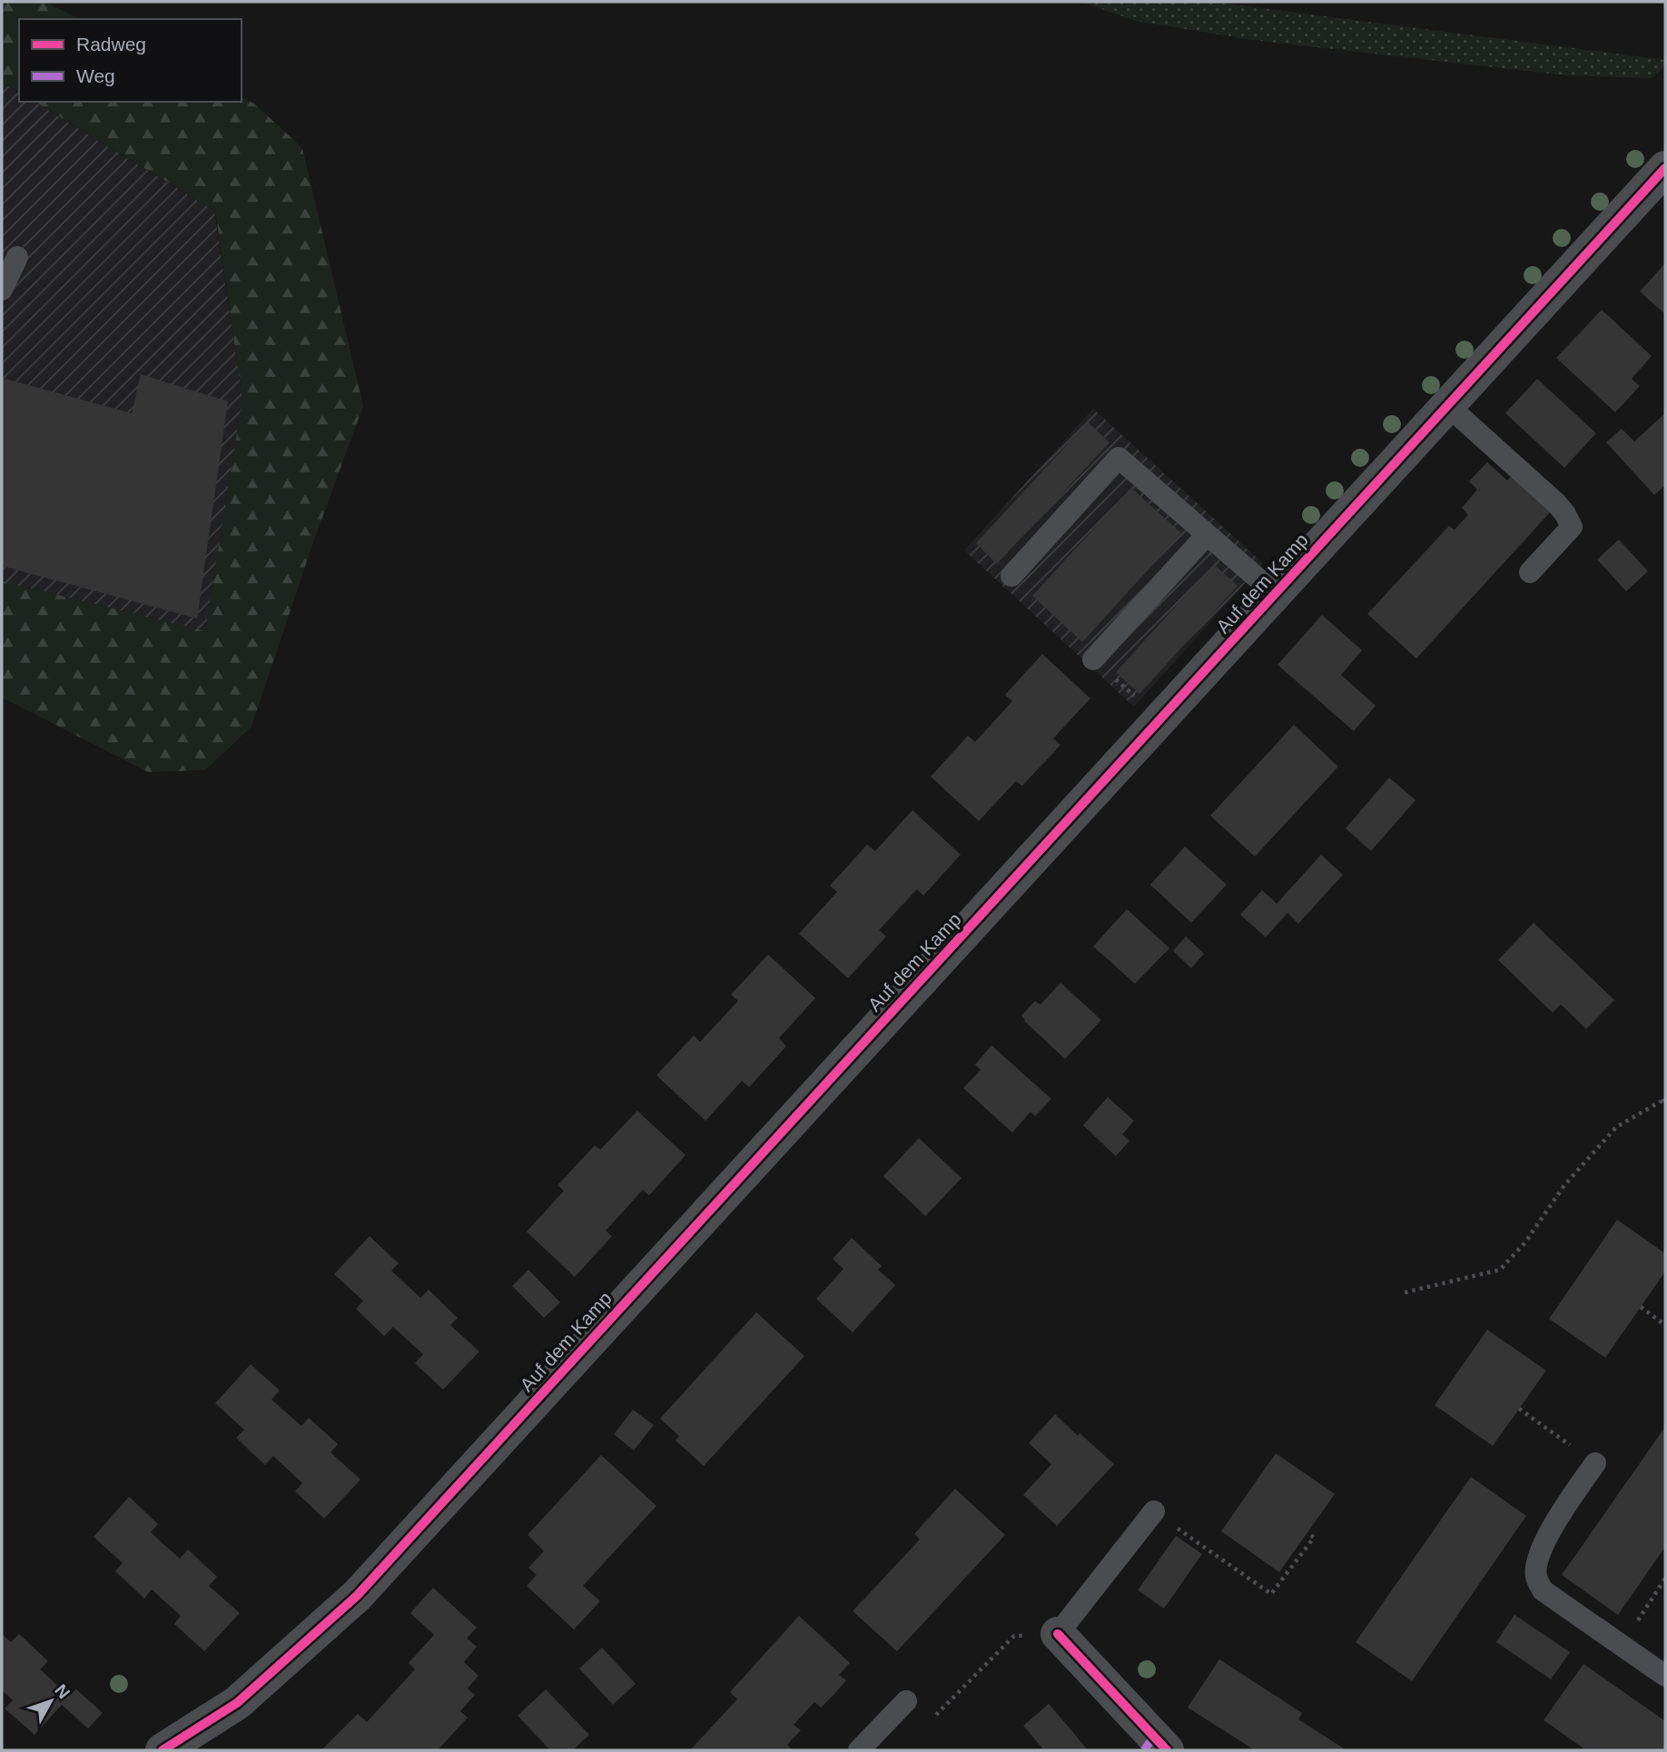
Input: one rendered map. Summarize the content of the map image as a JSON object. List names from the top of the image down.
{
  "streets": {
    "street": ["Auf dem Kamp"]
  },
  "legend": ["Radweg", "Weg"],
  "north": "top right"
}
